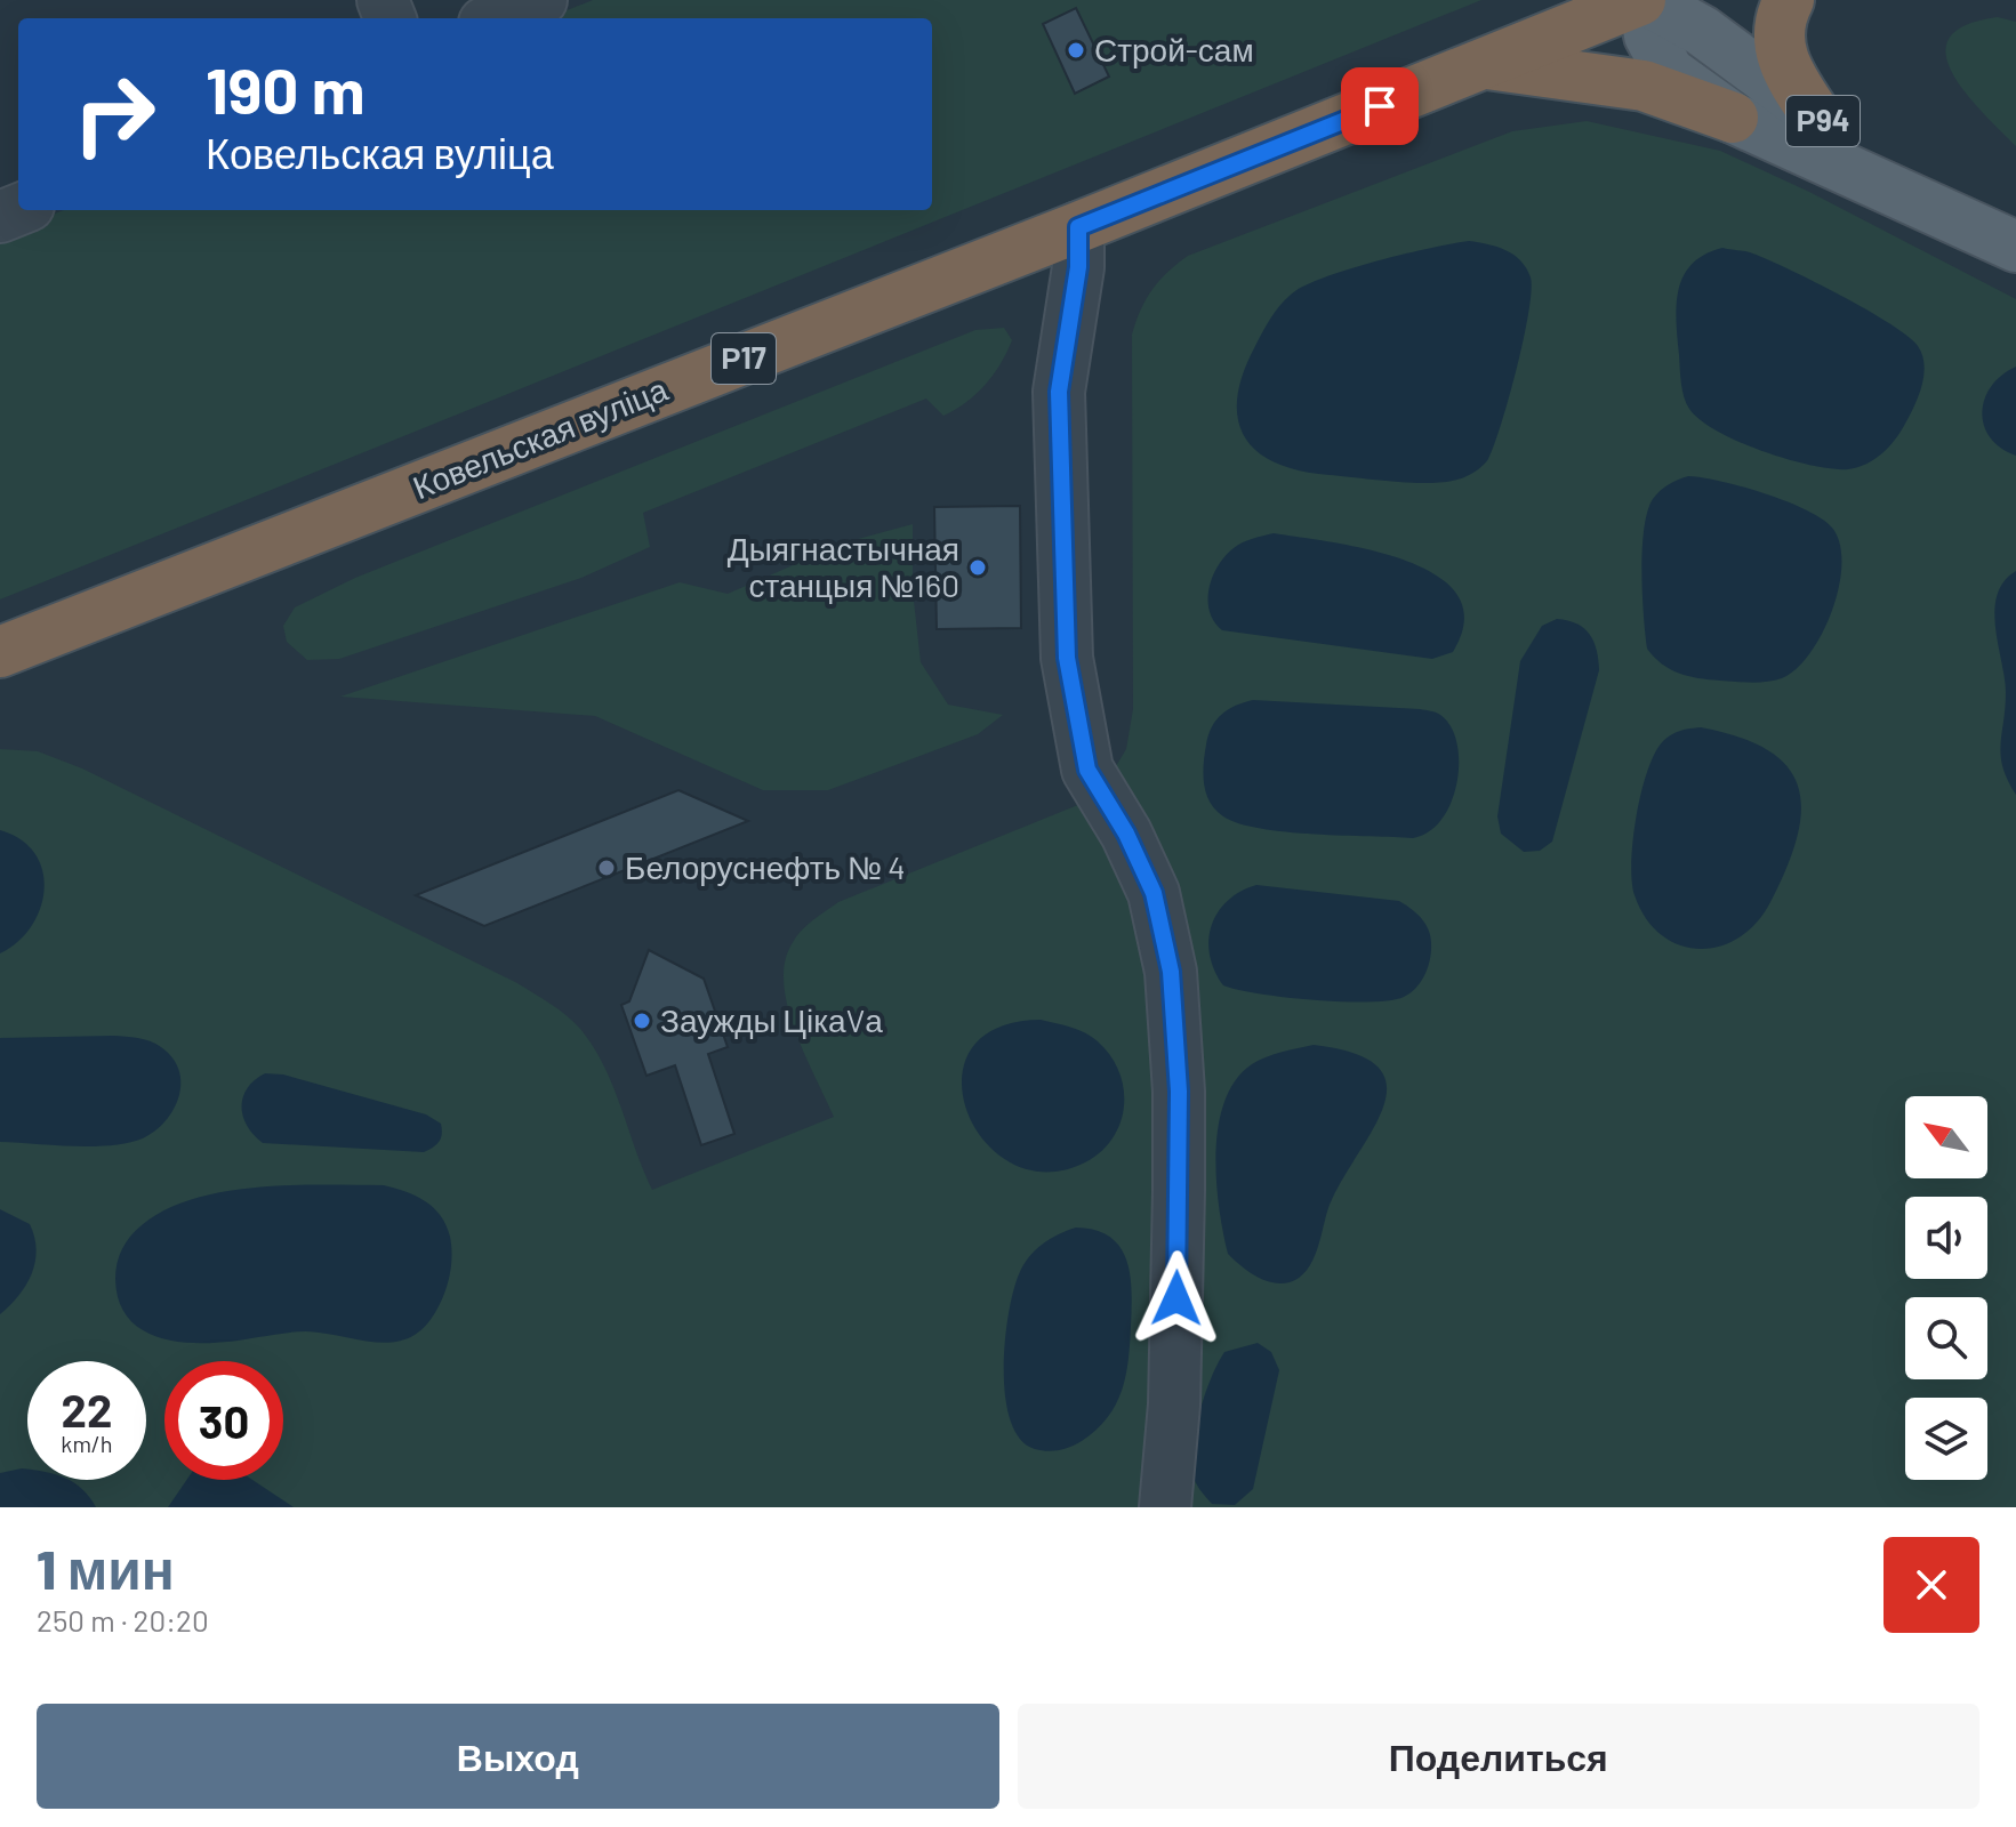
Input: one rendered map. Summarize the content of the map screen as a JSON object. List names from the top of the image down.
{
  "streets": {
    "highway": ["Р94", "Р17", "Ковельская вуліца"]
  },
  "crossings": [
    ["Р94", "Ковельская вуліца"]
  ],
  "places": [
    "Строй-сам",
    "Дыягнастычная станцыя №160",
    "Белоруснефть № 4",
    "Заужды ЦікаVа"
  ],
  "north": "top left",
  "page": {
    "turn": ["190 m", "Ковельская вуліца"],
    "speed": "22 km/h",
    "limit": "30",
    "heading": ["1 мин", "250 m · 20:20"],
    "buttons": ["Выход", "Поделиться"]
  }
}
